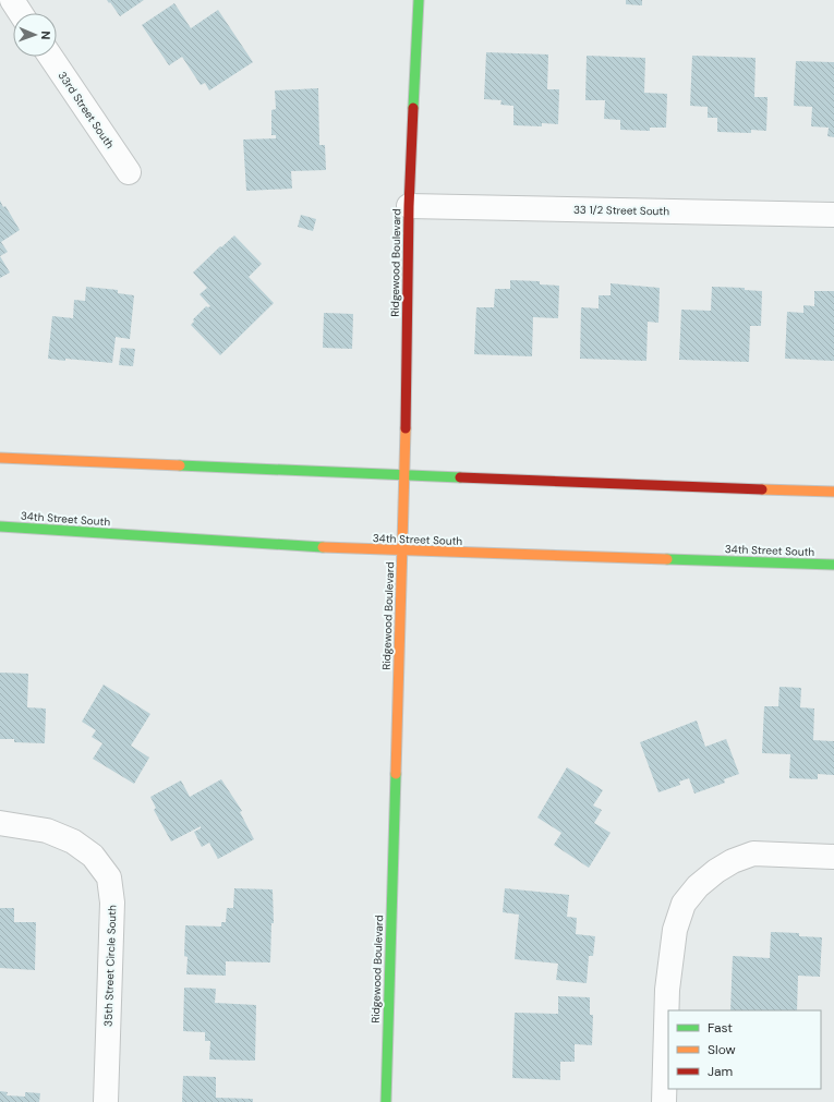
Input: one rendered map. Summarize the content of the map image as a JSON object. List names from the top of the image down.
{
  "streets": {
    "main road": ["Ridgewood Boulevard", "34th Street South"],
    "street": ["33rd Street South", "33 1/2 Street South", "35th Street Circle South"]
  },
  "crossings": [
    ["33 1/2 Street South", "Ridgewood Boulevard"],
    ["Ridgewood Boulevard", "34th Street South"]
  ],
  "legend": ["Fast", "Slow", "Jam"],
  "north": "right"
}
